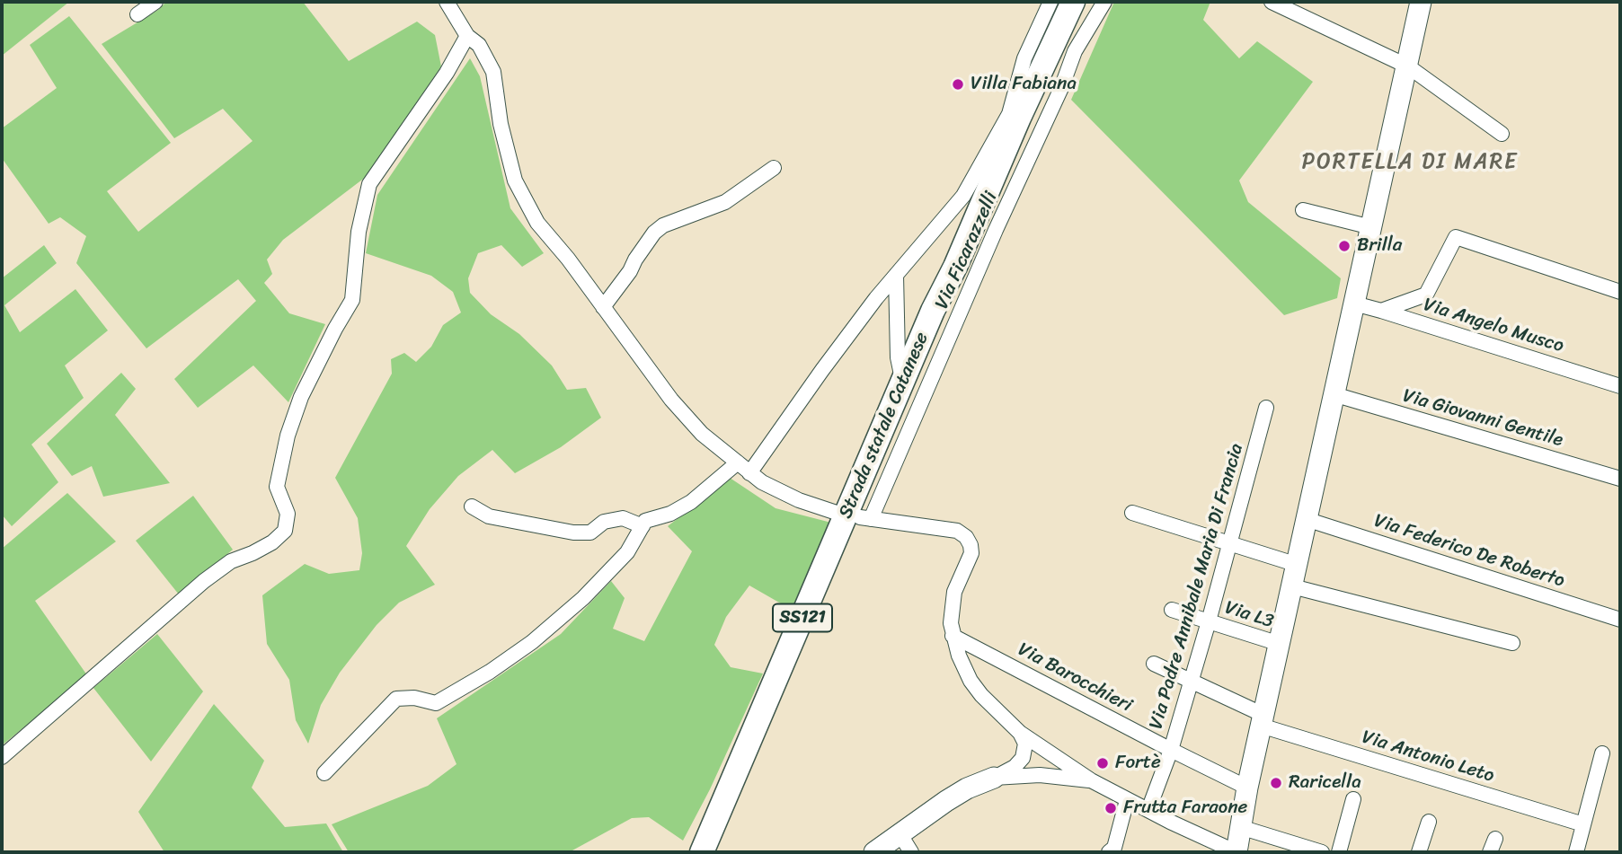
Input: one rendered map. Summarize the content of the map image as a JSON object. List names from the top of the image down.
{
  "streets": {
    "main road": ["Strada statale Catanese", "SS121"],
    "street": [
      "Via Ficarazzelli",
      "Via Angelo Musco",
      "Via Giovanni Gentile",
      "Via Federico De Roberto",
      "Via Padre Annibale Maria Di Francia",
      "Via L3",
      "Via Barocchieri",
      "Via Antonio Leto"
    ]
  },
  "crossings": [
    ["Via Ficarazzelli", "Strada statale Catanese"],
    ["Via Ficarazzelli", "Via Barocchieri"],
    ["Via Padre Annibale Maria Di Francia", "Via L3"],
    ["Via Padre Annibale Maria Di Francia", "Via Barocchieri"],
    ["Via Padre Annibale Maria Di Francia", "Via Antonio Leto"]
  ],
  "districts": ["PORTELLA DI MARE"],
  "places": [
    "Villa Fabiana",
    "Brilla",
    "Fortè",
    "Raricella",
    "Frutta Faraone"
  ]
}
